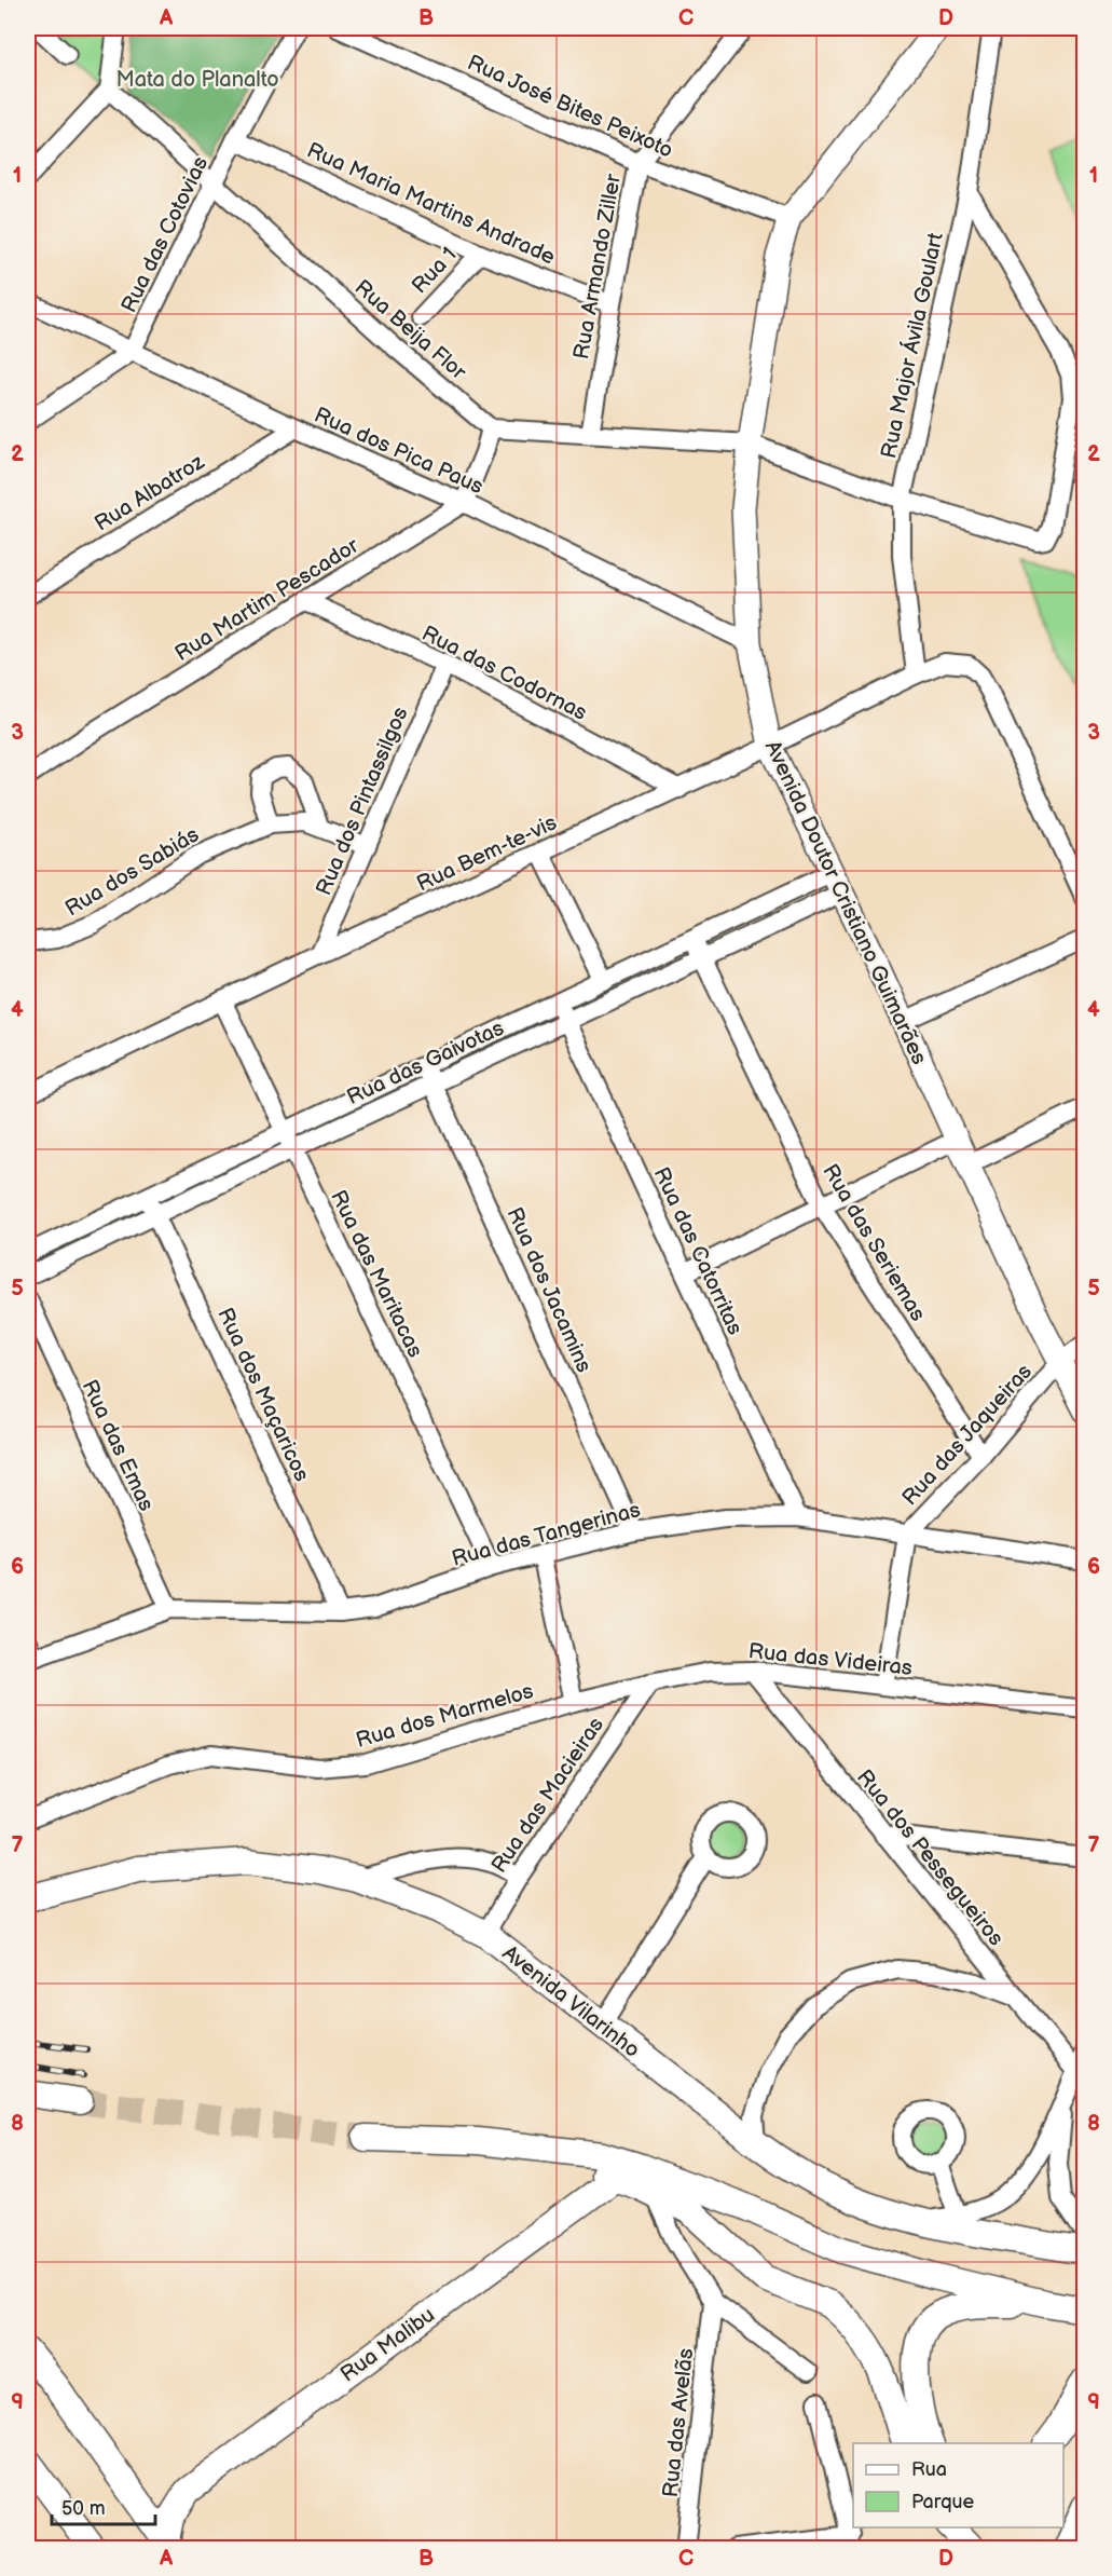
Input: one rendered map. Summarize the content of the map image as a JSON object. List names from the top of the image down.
{
  "streets": {
    "highway": ["Avenida Vilarinho", "Rua Malibu"],
    "main road": ["Avenida Doutor Cristiano Guimarães"],
    "street": [
      "Rua José Bites Peixoto",
      "Rua Maria Martins Andrade",
      "Rua das Cotovias",
      "Rua Armando Ziller",
      "Rua 1",
      "Rua Beija Flor",
      "Rua Major Ávila Goulart",
      "Rua dos Pica Paus",
      "Rua Albatroz",
      "Rua Martim Pescador",
      "Rua das Codornas",
      "Rua dos Pintassilgos",
      "Rua Bem-te-vis",
      "Rua dos Sabiás",
      "Rua das Gaivotas",
      "Rua das Seriemas",
      "Rua das Catorritas",
      "Rua das Maritacas",
      "Rua dos Jacamins",
      "Rua dos Maçaricos",
      "Rua das Jaqueiras",
      "Rua das Emas",
      "Rua das Tangerinas",
      "Rua das Videiras",
      "Rua dos Marmelos",
      "Rua das Macieiras",
      "Rua dos Pessegueiros",
      "Rua das Avelãs"
    ]
  },
  "crossings": [
    ["Rua José Bites Peixoto", "Rua Armando Ziller"],
    ["Rua José Bites Peixoto", "Avenida Doutor Cristiano Guimarães"],
    ["Rua Maria Martins Andrade", "Rua das Cotovias"],
    ["Rua Maria Martins Andrade", "Rua Armando Ziller"],
    ["Rua Maria Martins Andrade", "Rua 1"],
    ["Rua das Cotovias", "Rua Beija Flor"],
    ["Rua das Cotovias", "Rua dos Pica Paus"],
    ["Rua Major Ávila Goulart", "Rua Bem-te-vis"],
    ["Rua dos Pica Paus", "Rua Albatroz"],
    ["Rua dos Pica Paus", "Rua Martim Pescador"],
    ["Rua dos Pica Paus", "Avenida Doutor Cristiano Guimarães"],
    ["Rua Martim Pescador", "Rua das Codornas"],
    ["Rua das Codornas", "Rua dos Pintassilgos"],
    ["Rua das Codornas", "Rua Bem-te-vis"],
    ["Rua dos Pintassilgos", "Rua Bem-te-vis"],
    ["Rua dos Pintassilgos", "Rua dos Sabiás"],
    ["Rua Bem-te-vis", "Avenida Doutor Cristiano Guimarães"],
    ["Rua Bem-te-vis", "Rua das Maritacas"],
    ["Avenida Doutor Cristiano Guimarães", "Rua das Gaivotas"],
    ["Avenida Doutor Cristiano Guimarães", "Rua das Jaqueiras"],
    ["Rua das Gaivotas", "Rua das Seriemas"],
    ["Rua das Gaivotas", "Rua das Catorritas"],
    ["Rua das Gaivotas", "Rua das Maritacas"],
    ["Rua das Gaivotas", "Rua dos Jacamins"],
    ["Rua das Gaivotas", "Rua dos Maçaricos"],
    ["Rua das Seriemas", "Rua das Jaqueiras"],
    ["Rua das Catorritas", "Rua das Tangerinas"],
    ["Rua das Maritacas", "Rua das Tangerinas"],
    ["Rua dos Jacamins", "Rua das Tangerinas"],
    ["Rua dos Maçaricos", "Rua das Tangerinas"],
    ["Rua das Jaqueiras", "Rua das Tangerinas"],
    ["Rua das Emas", "Rua das Tangerinas"],
    ["Rua das Videiras", "Rua dos Marmelos"],
    ["Rua das Videiras", "Rua das Macieiras"],
    ["Rua das Videiras", "Rua dos Pessegueiros"],
    ["Rua das Macieiras", "Avenida Vilarinho"]
  ],
  "parks": ["Mata do Planalto"],
  "legend": ["Rua", "Parque"],
  "scale_bar": "50 m",
  "grid": {
    "columns": [
      "A",
      "B",
      "C",
      "D"
    ],
    "rows": [
      "1",
      "2",
      "3",
      "4",
      "5",
      "6",
      "7",
      "8",
      "9"
    ]
  }
}
